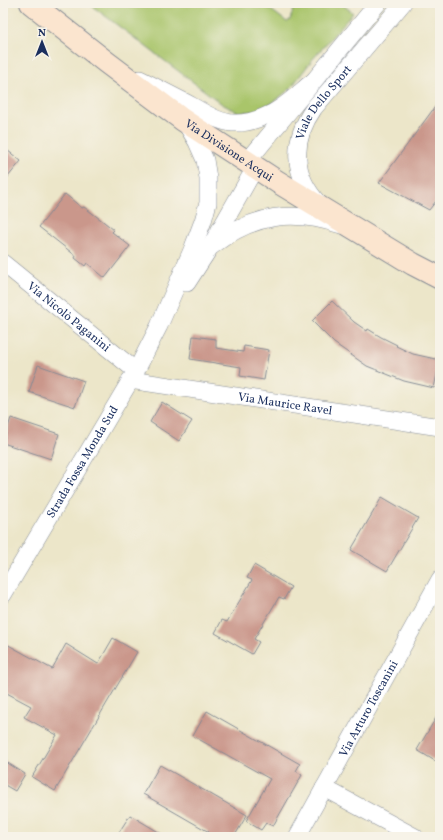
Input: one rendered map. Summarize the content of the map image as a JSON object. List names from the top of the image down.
{
  "streets": {
    "main road": ["Via Divisione Acqui"],
    "street": [
      "Viale Dello Sport",
      "Via Nicolò Paganini",
      "Via Maurice Ravel",
      "Strada Fossa Monda Sud",
      "Via Arturo Toscanini"
    ]
  },
  "crossings": [
    ["Viale Dello Sport", "Via Divisione Acqui"],
    ["Viale Dello Sport", "Strada Fossa Monda Sud"],
    ["Via Divisione Acqui", "Strada Fossa Monda Sud"],
    ["Via Nicolò Paganini", "Via Maurice Ravel"],
    ["Via Nicolò Paganini", "Strada Fossa Monda Sud"],
    ["Via Maurice Ravel", "Strada Fossa Monda Sud"]
  ],
  "north": "top"
}
